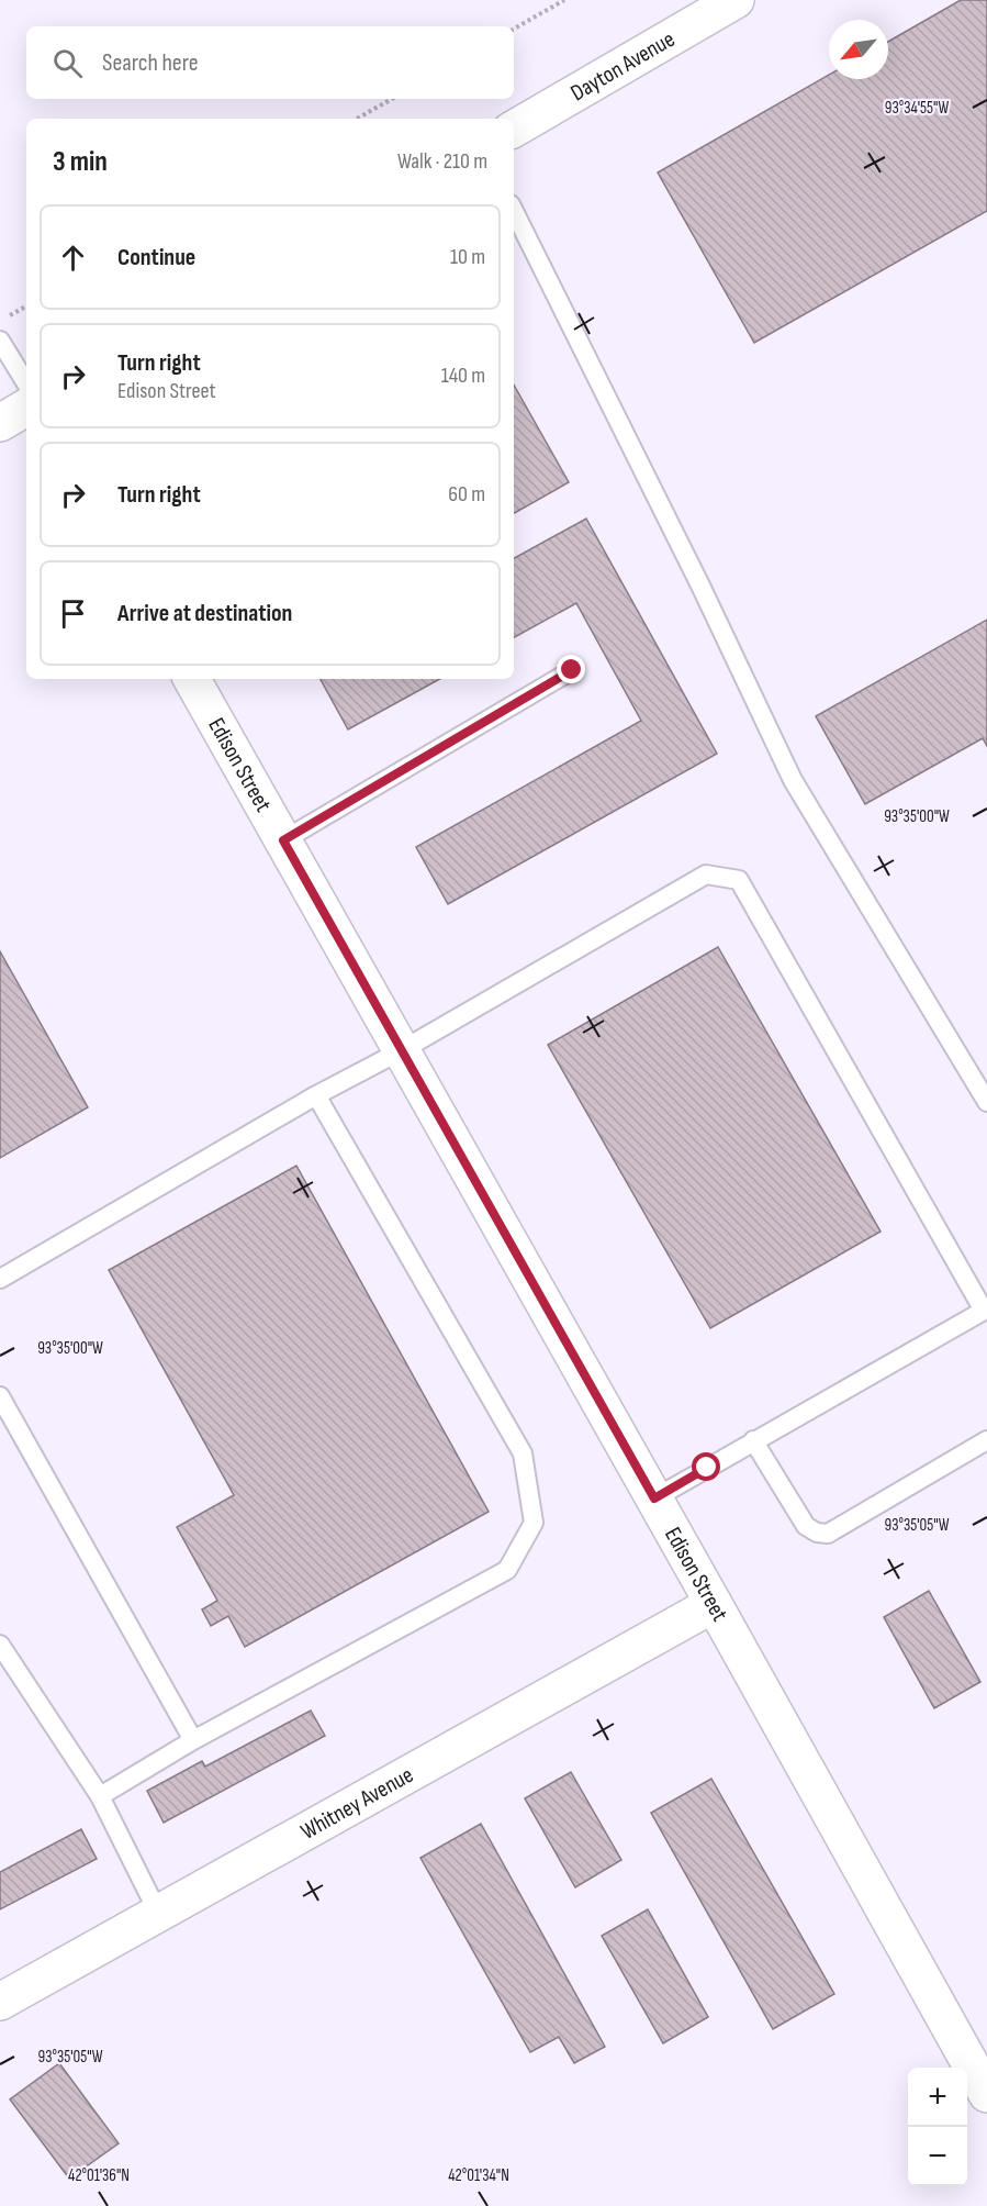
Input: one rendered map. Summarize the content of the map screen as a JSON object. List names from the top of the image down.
{
  "streets": {
    "street": ["Dayton Avenue", "Edison Street", "Whitney Avenue"]
  },
  "crossings": [
    ["Edison Street", "Whitney Avenue"]
  ],
  "north": "bottom left",
  "page": {
    "search": "Search here",
    "heading": ["3 min", "Walk · 210 m"],
    "list": [
      ["Continue", "10 m"],
      ["Turn right", "Edison Street", "140 m"],
      ["Turn right", "60 m"],
      "Arrive at destination"
    ],
    "map_buttons": ["+", "−"]
  },
  "coordinates": [
    "93°34'55\"W",
    "93°35'00\"W",
    "93°35'05\"W",
    "42°01'36\"N",
    "42°01'34\"N"
  ]
}
